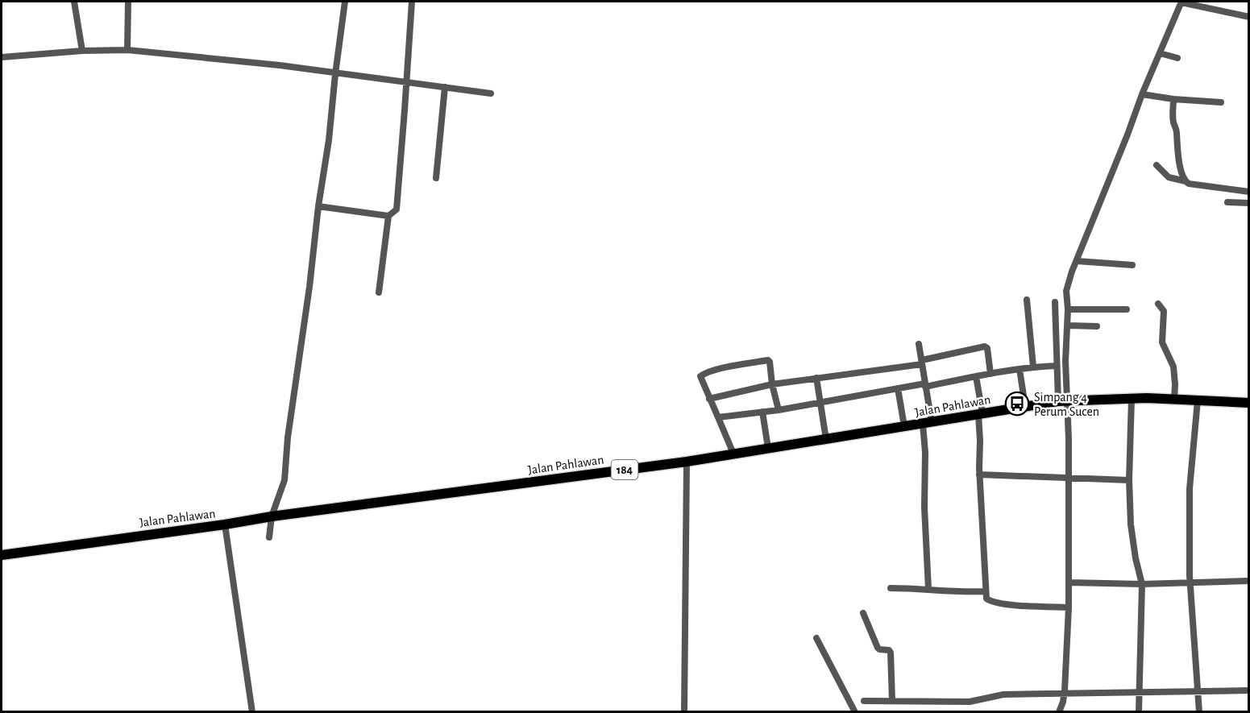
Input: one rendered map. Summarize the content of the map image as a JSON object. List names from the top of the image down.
{
  "streets": {
    "main road": ["Jalan Pahlawan", "184"]
  },
  "places": {
    "bus stop": ["Simpang 4 Perum Sucen"]
  }
}
